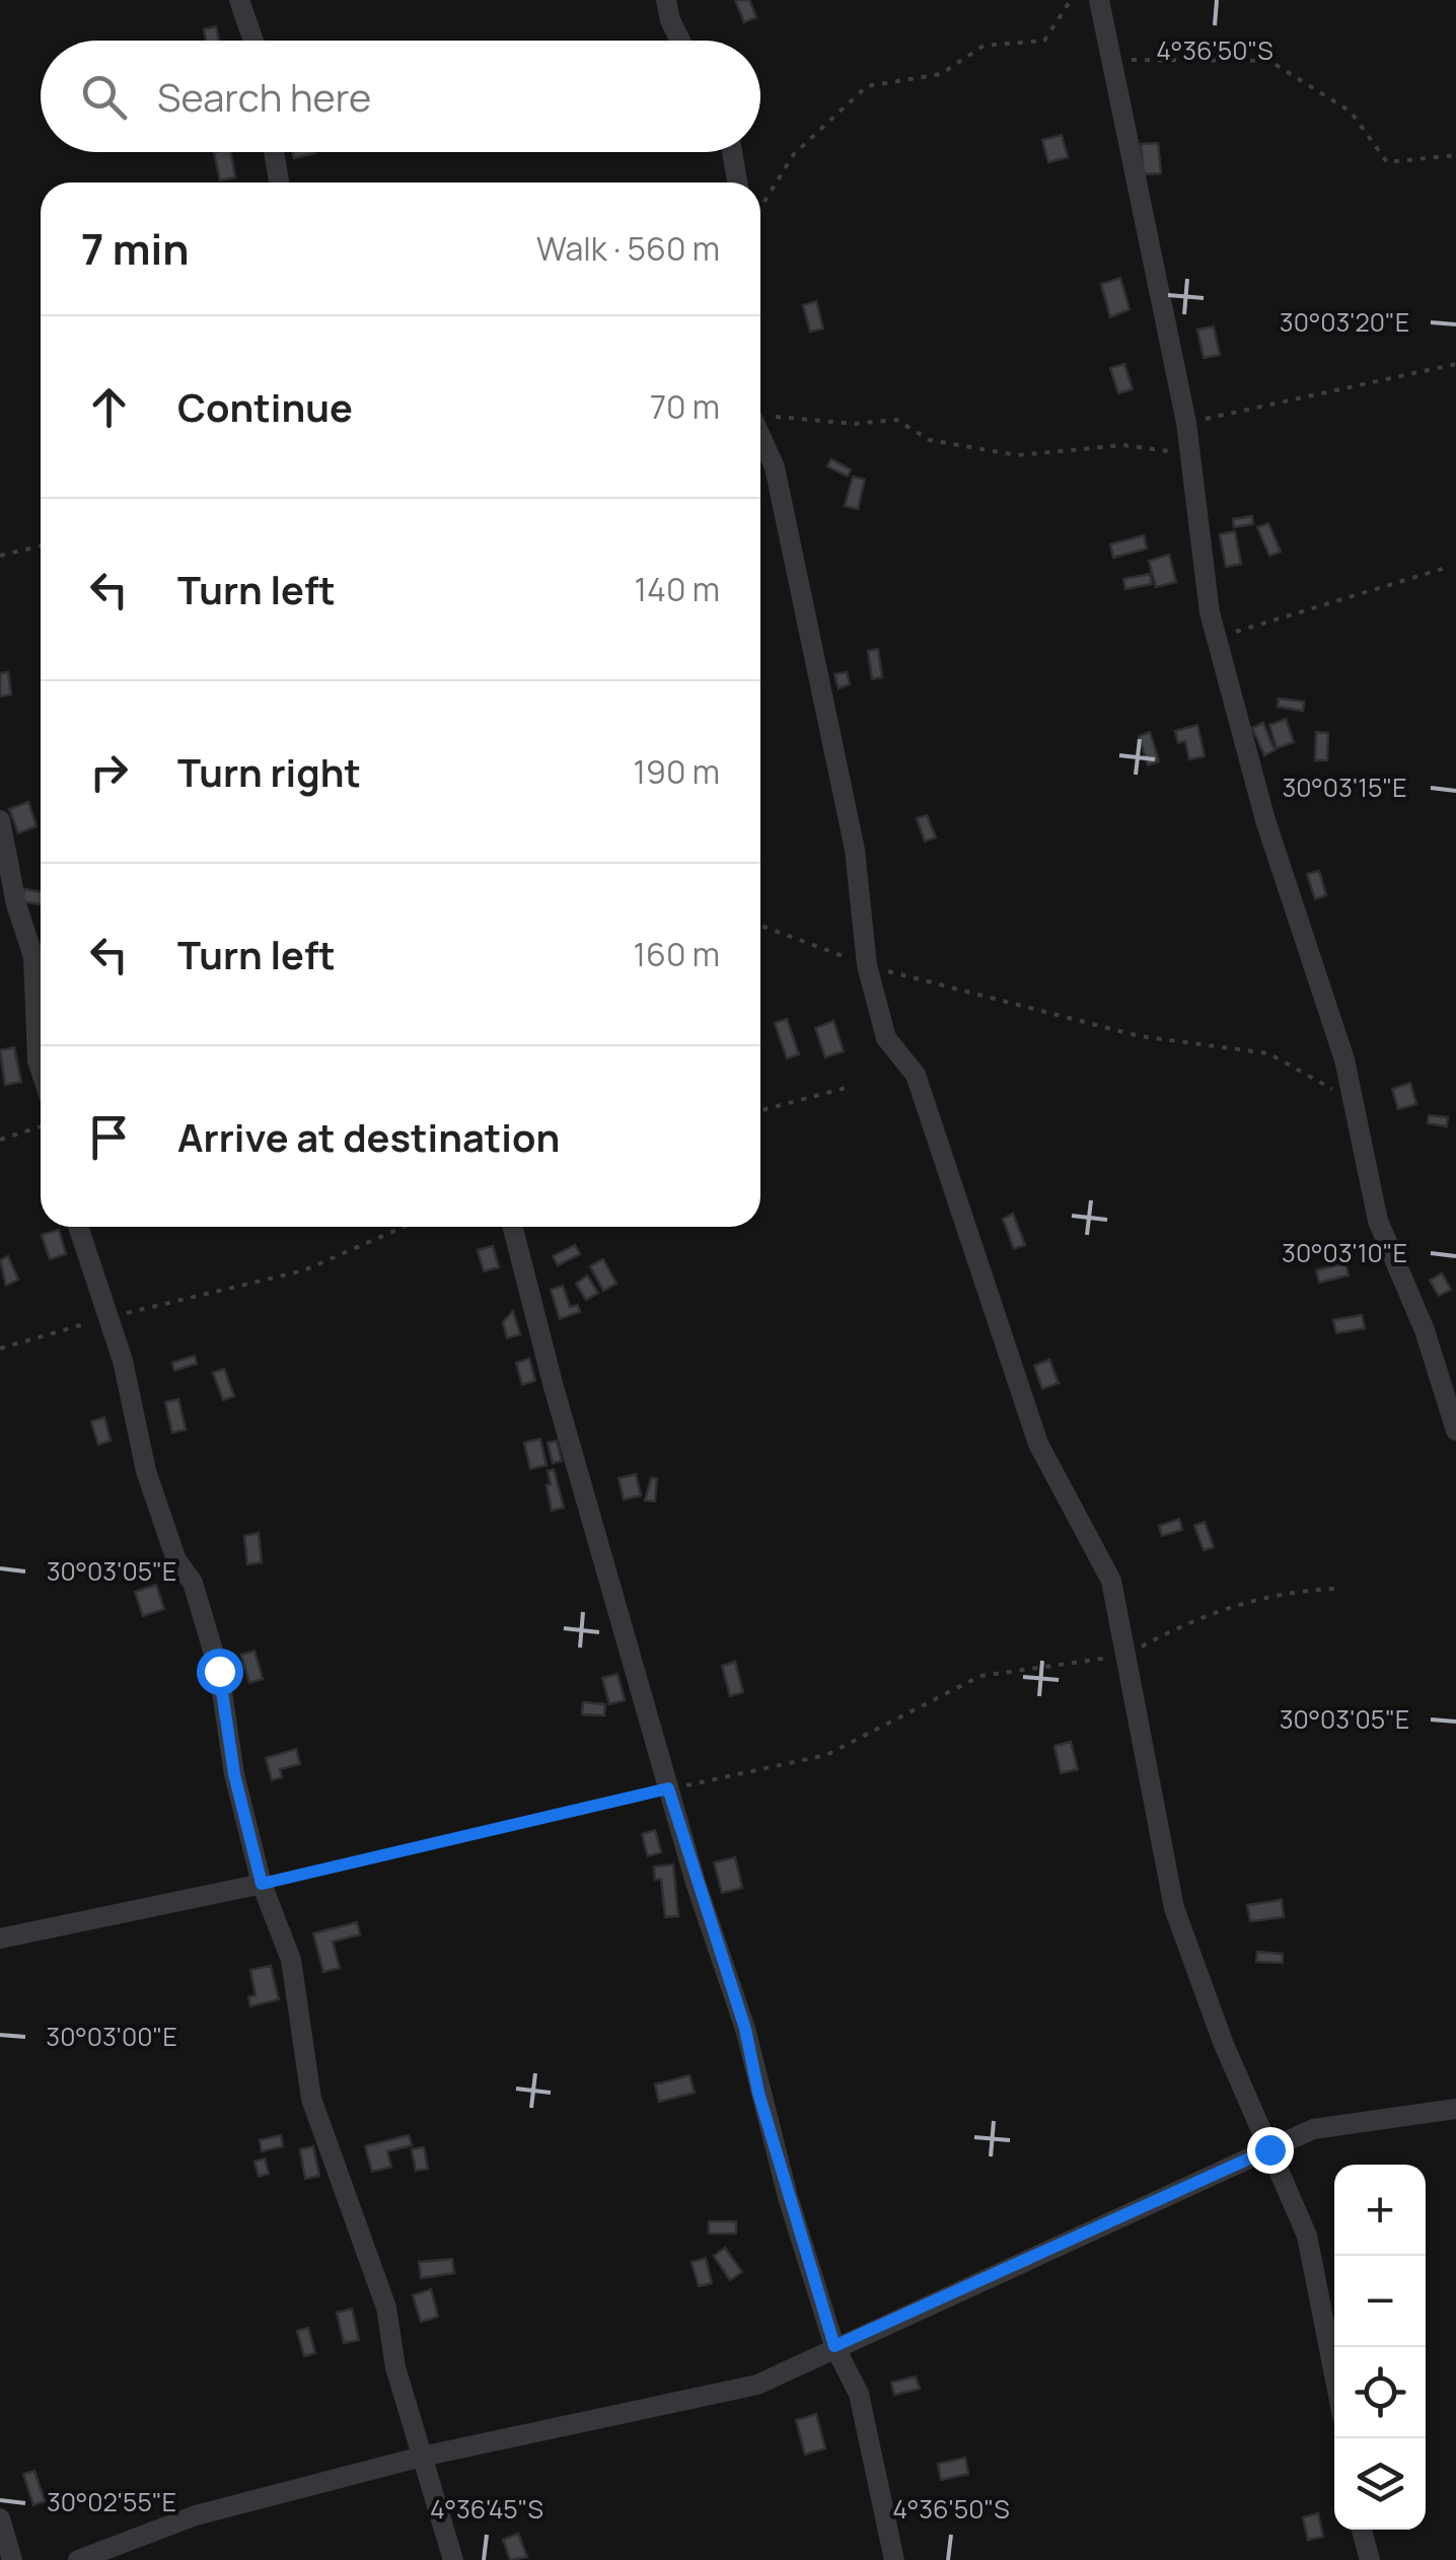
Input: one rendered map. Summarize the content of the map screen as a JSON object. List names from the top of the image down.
{
  "page": {
    "search": "Search here",
    "heading": ["7 min", "Walk · 560 m"],
    "list": [
      ["Continue", "70 m"],
      ["Turn left", "140 m"],
      ["Turn right", "190 m"],
      ["Turn left", "160 m"],
      "Arrive at destination"
    ],
    "map_buttons": ["+", "−"]
  },
  "coordinates": [
    "4°36'50\"S",
    "30°03'20\"E",
    "30°03'15\"E",
    "30°03'10\"E",
    "30°03'05\"E",
    "30°03'00\"E",
    "30°02'55\"E",
    "4°36'45\"S"
  ]
}
